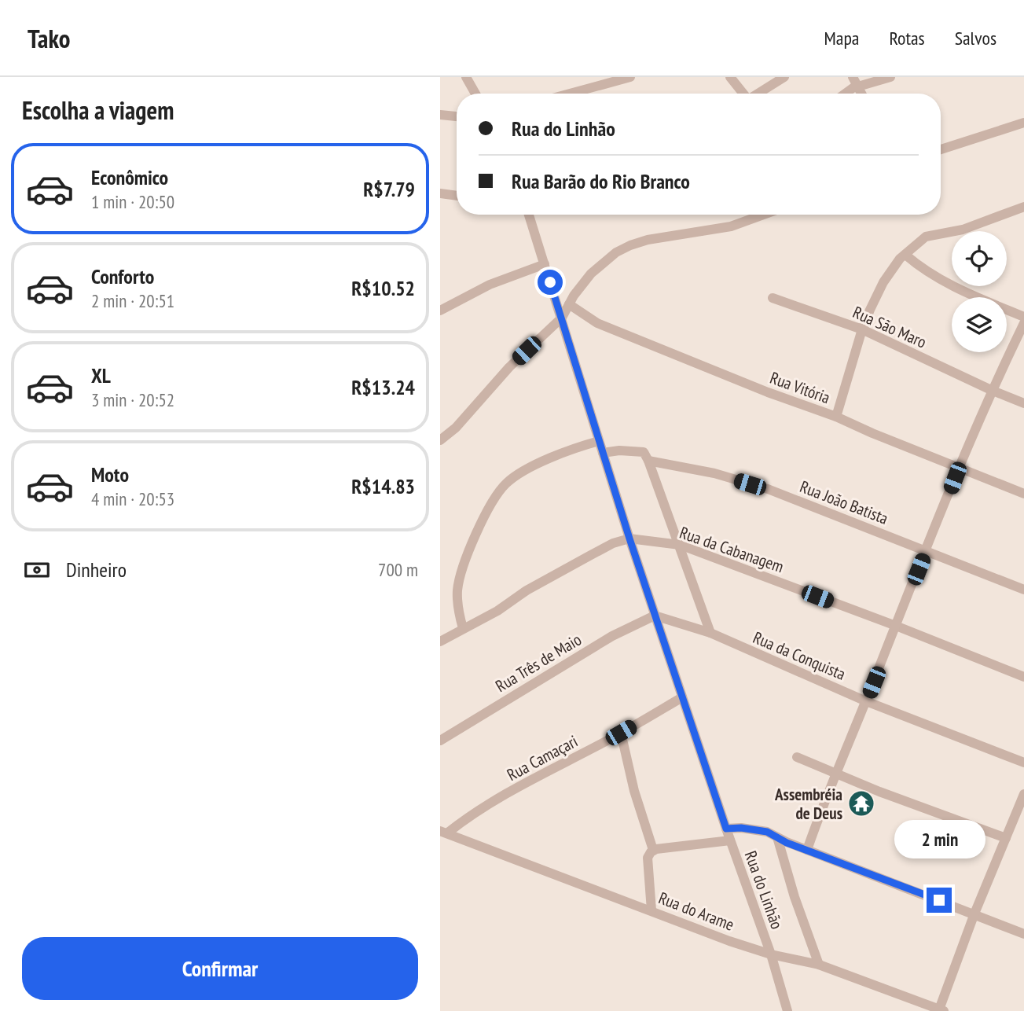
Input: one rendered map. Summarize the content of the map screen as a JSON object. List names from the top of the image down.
{
  "streets": {
    "street": [
      "Rua São Maro",
      "Rua Vitória",
      "Rua João Batista",
      "Rua da Cabanagem",
      "Rua da Conquista",
      "Rua Três de Maio",
      "Rua Camaçari",
      "Rua do Linhão",
      "Rua do Arame"
    ]
  },
  "crossings": [
    ["Rua João Batista", "Rua do Linhão"],
    ["Rua da Cabanagem", "Rua do Linhão"],
    ["Rua da Conquista", "Rua Três de Maio"],
    ["Rua da Conquista", "Rua do Linhão"],
    ["Rua Três de Maio", "Rua do Linhão"],
    ["Rua Camaçari", "Rua do Linhão"],
    ["Rua Camaçari", "Rua do Arame"],
    ["Rua do Linhão", "Rua do Arame"]
  ],
  "places": {
    "temple": ["Assembréia de Deus"]
  },
  "page": {
    "header": "Tako",
    "nav": ["Mapa", "Rotas", "Salvos"],
    "heading": "Escolha a viagem",
    "banner": ["Rua do Linhão", "Rua Barão do Rio Branco"],
    "list": [
      {
        "name": "Econômico",
        "note": "1 min · 20:50",
        "value": "R$7.79"
      },
      {
        "name": "Conforto",
        "note": "2 min · 20:51",
        "value": "R$10.52"
      },
      {
        "name": "XL",
        "note": "3 min · 20:52",
        "value": "R$13.24"
      },
      {
        "name": "Moto",
        "note": "4 min · 20:53",
        "value": "R$14.83"
      }
    ],
    "pay": ["Dinheiro", "700 m"],
    "bubble": "2 min",
    "buttons": "Confirmar"
  }
}
